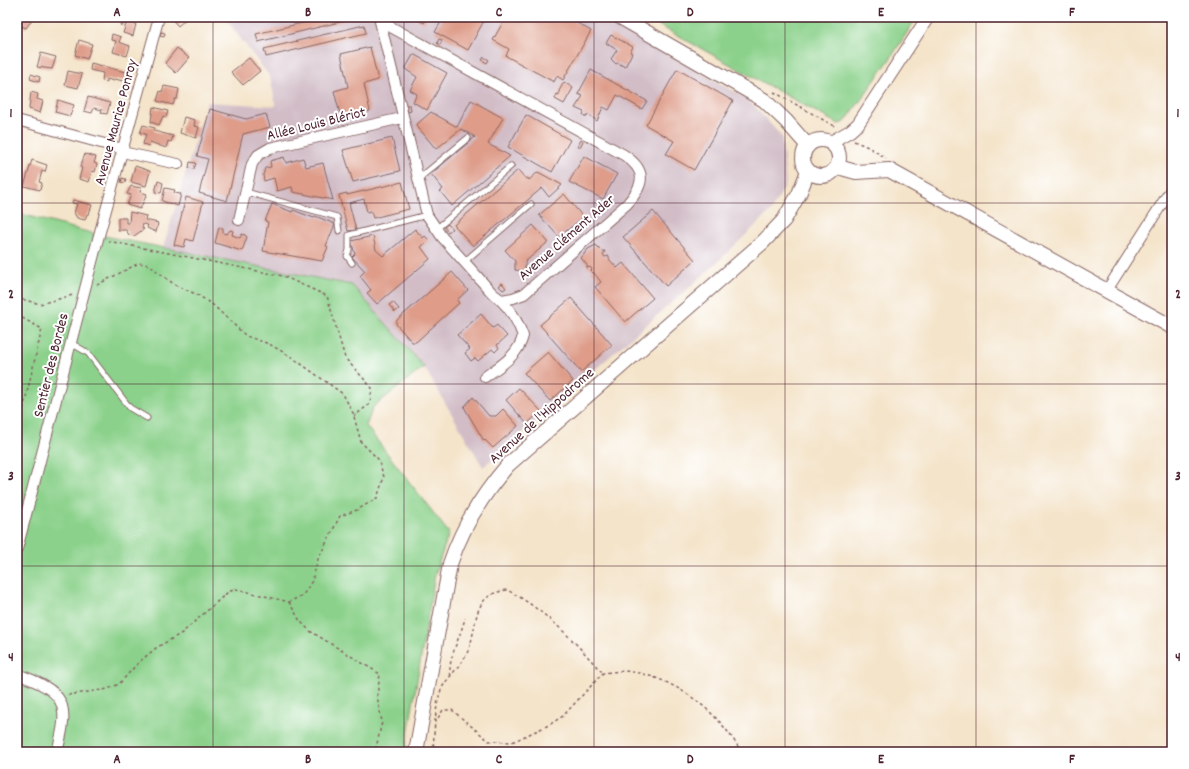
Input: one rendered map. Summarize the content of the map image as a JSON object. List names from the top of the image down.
{
  "streets": {
    "main road": ["Avenue de l'Hippodrome"],
    "street": [
      "Avenue Maurice Ponroy",
      "Allée Louis Blériot",
      "Avenue Clément Ader",
      "Sentier des Bordes"
    ]
  },
  "crossings": [
    ["Avenue Maurice Ponroy", "Sentier des Bordes"],
    ["Allée Louis Blériot", "Avenue Clément Ader"]
  ],
  "grid": {
    "columns": [
      "A",
      "B",
      "C",
      "D",
      "E",
      "F"
    ],
    "rows": [
      "1",
      "2",
      "3",
      "4"
    ]
  }
}
